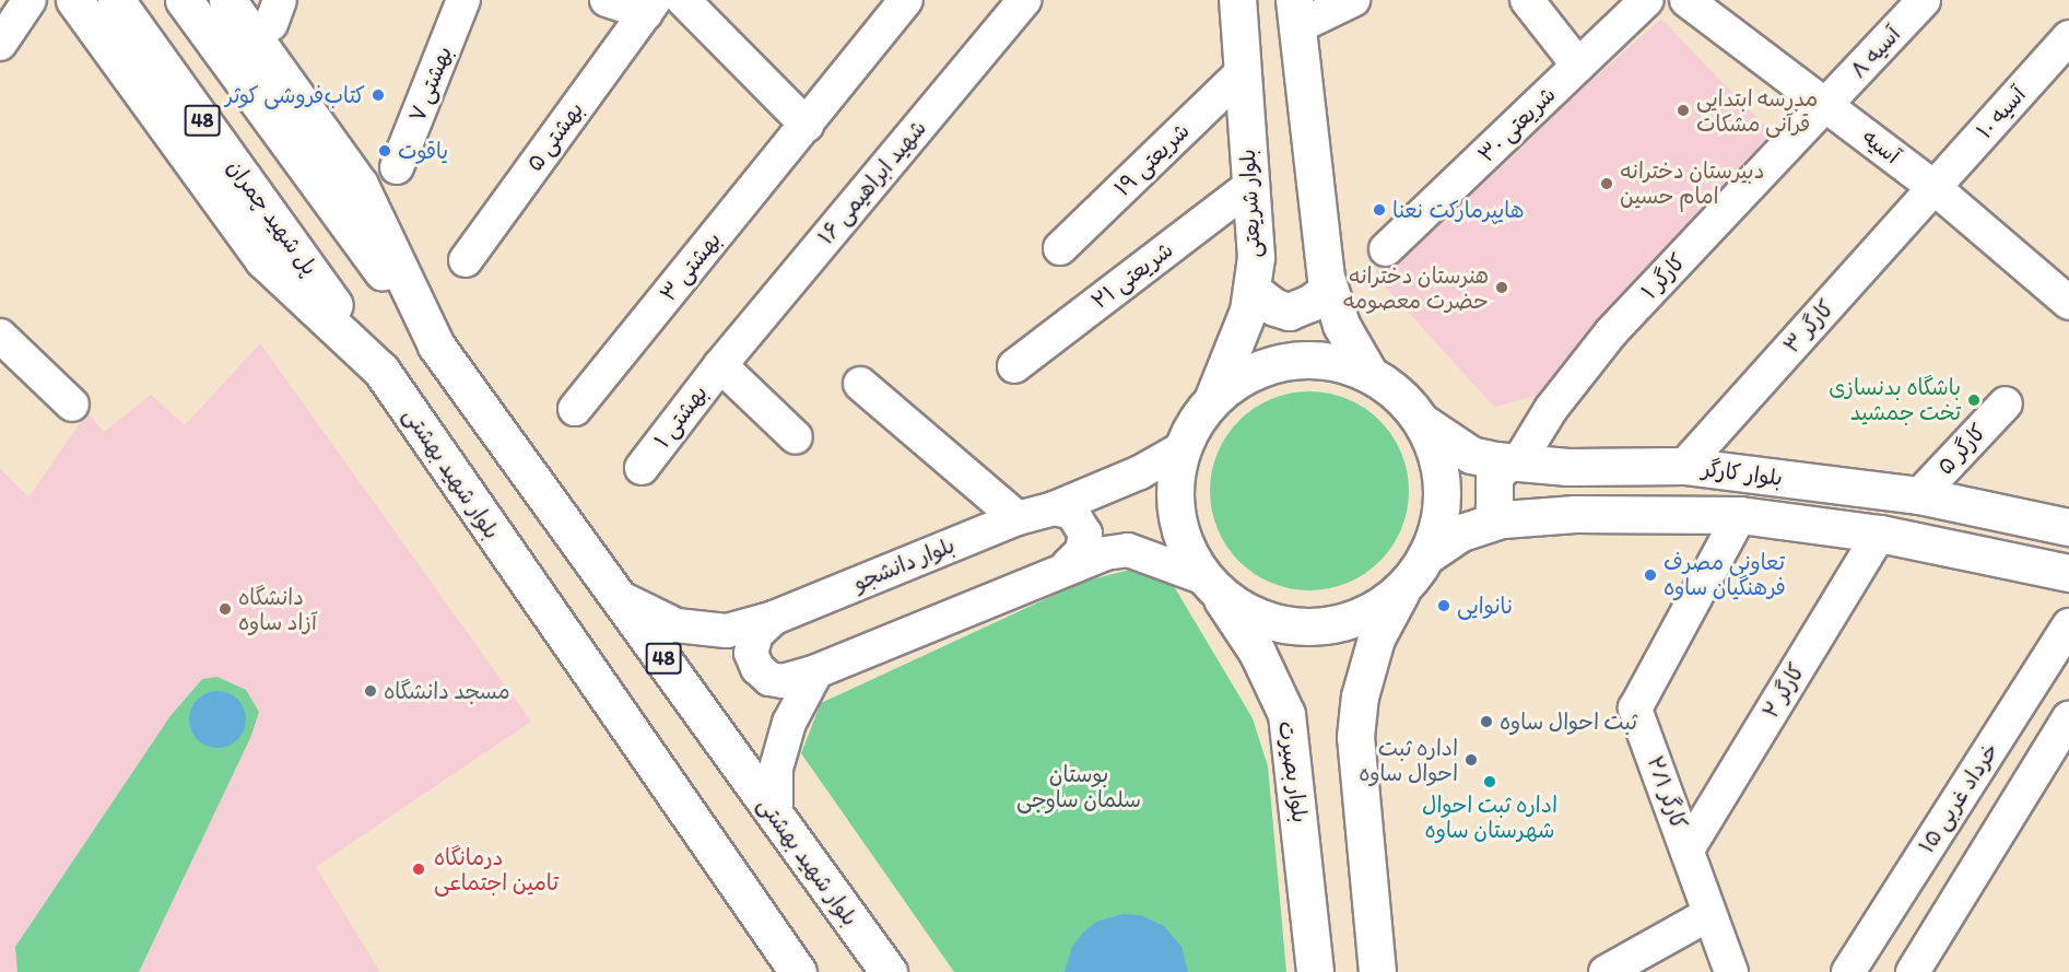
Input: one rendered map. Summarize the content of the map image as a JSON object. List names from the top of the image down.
{
  "streets": {
    "main road": [
      "48",
      "بلوار شریعتی",
      "پل شهید چمران",
      "بلوار شهید بهشتی",
      "بلوار کارگر",
      "بلوار بصیرت"
    ],
    "street": [
      "آسیه ۸",
      "بهشتی ۷",
      "آسیه ۱۰",
      "شریعتی ۳۰",
      "بهشتی ۵",
      "آسیه",
      "شریعتی ۱۹",
      "شهید ابراهیمی ۱۶",
      "بهشتی ۳",
      "شریعتی ۲۱",
      "کارگر ۱",
      "کارگر ۳",
      "بهشتی ۱",
      "کارگر ۵",
      "بلوار دانشجو",
      "کارگر ۲",
      "کارگر ۲/۱",
      "۱۵ خرداد غربی"
    ]
  },
  "crossings": [
    ["آسیه ۸", "آسیه"],
    ["آسیه ۸", "کارگر ۱"],
    ["آسیه ۱۰", "آسیه"],
    ["آسیه ۱۰", "کارگر ۳"],
    ["48", "بلوار شهید بهشتی"],
    ["آسیه", "کارگر ۱"],
    ["آسیه", "کارگر ۳"],
    ["شریعتی ۱۹", "بلوار شریعتی"],
    ["شهید ابراهیمی ۱۶", "بهشتی ۱"],
    ["بلوار شریعتی", "شریعتی ۲۱"],
    ["پل شهید چمران", "بلوار شهید بهشتی"],
    ["کارگر ۱", "بلوار کارگر"],
    ["کارگر ۳", "بلوار کارگر"],
    ["کارگر ۵", "بلوار کارگر"],
    ["بلوار شهید بهشتی", "بلوار دانشجو"],
    ["بلوار کارگر", "کارگر ۲"],
    ["بلوار کارگر", "کارگر ۲/۱"],
    ["بلوار دانشجو", "بلوار بصیرت"],
    ["کارگر ۲", "کارگر ۲/۱"]
  ],
  "parks": ["بوستان سلمان ساوجی"],
  "places": [
    "کتاب‌فروشی کوثر",
    "مدرسه ابتدایی قرآنی مشکات",
    "یاقوت",
    "دبیرستان دخترانه امام حسین",
    "هایپرمارکت نعنا",
    "هنرستان دخترانه حضرت معصومه",
    "باشگاه بدنسازی تخت جمشید",
    "تعاونی مصرف فرهنگیان ساوه",
    "نانوایی",
    "دانشگاه آزاد ساوه",
    "مسجد دانشگاه",
    "ثبت احوال ساوه",
    "اداره ثبت احوال ساوه",
    "اداره ثبت احوال شهرستان ساوه",
    "درمانگاه تامین اجتماعی"
  ]
}
